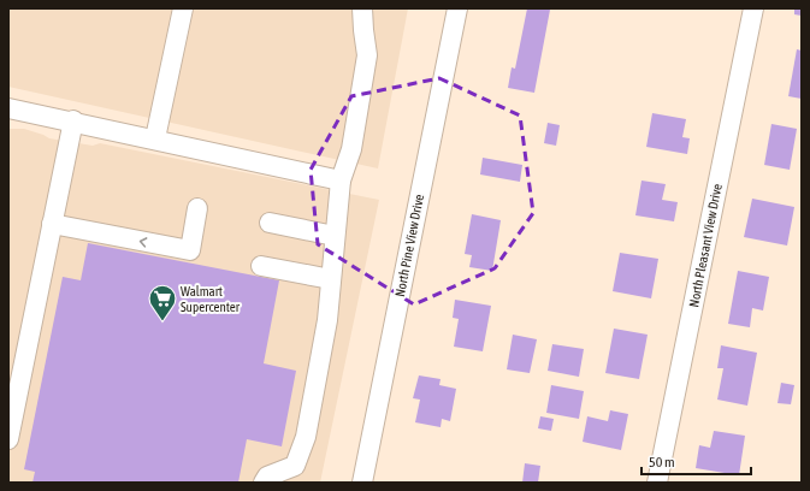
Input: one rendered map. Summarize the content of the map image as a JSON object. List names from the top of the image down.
{
  "streets": {
    "street": ["North Pine View Drive", "North Pleasant View Drive"]
  },
  "places": {
    "supermarket": ["Walmart Supercenter"]
  },
  "scale_bar": "50 m"
}
